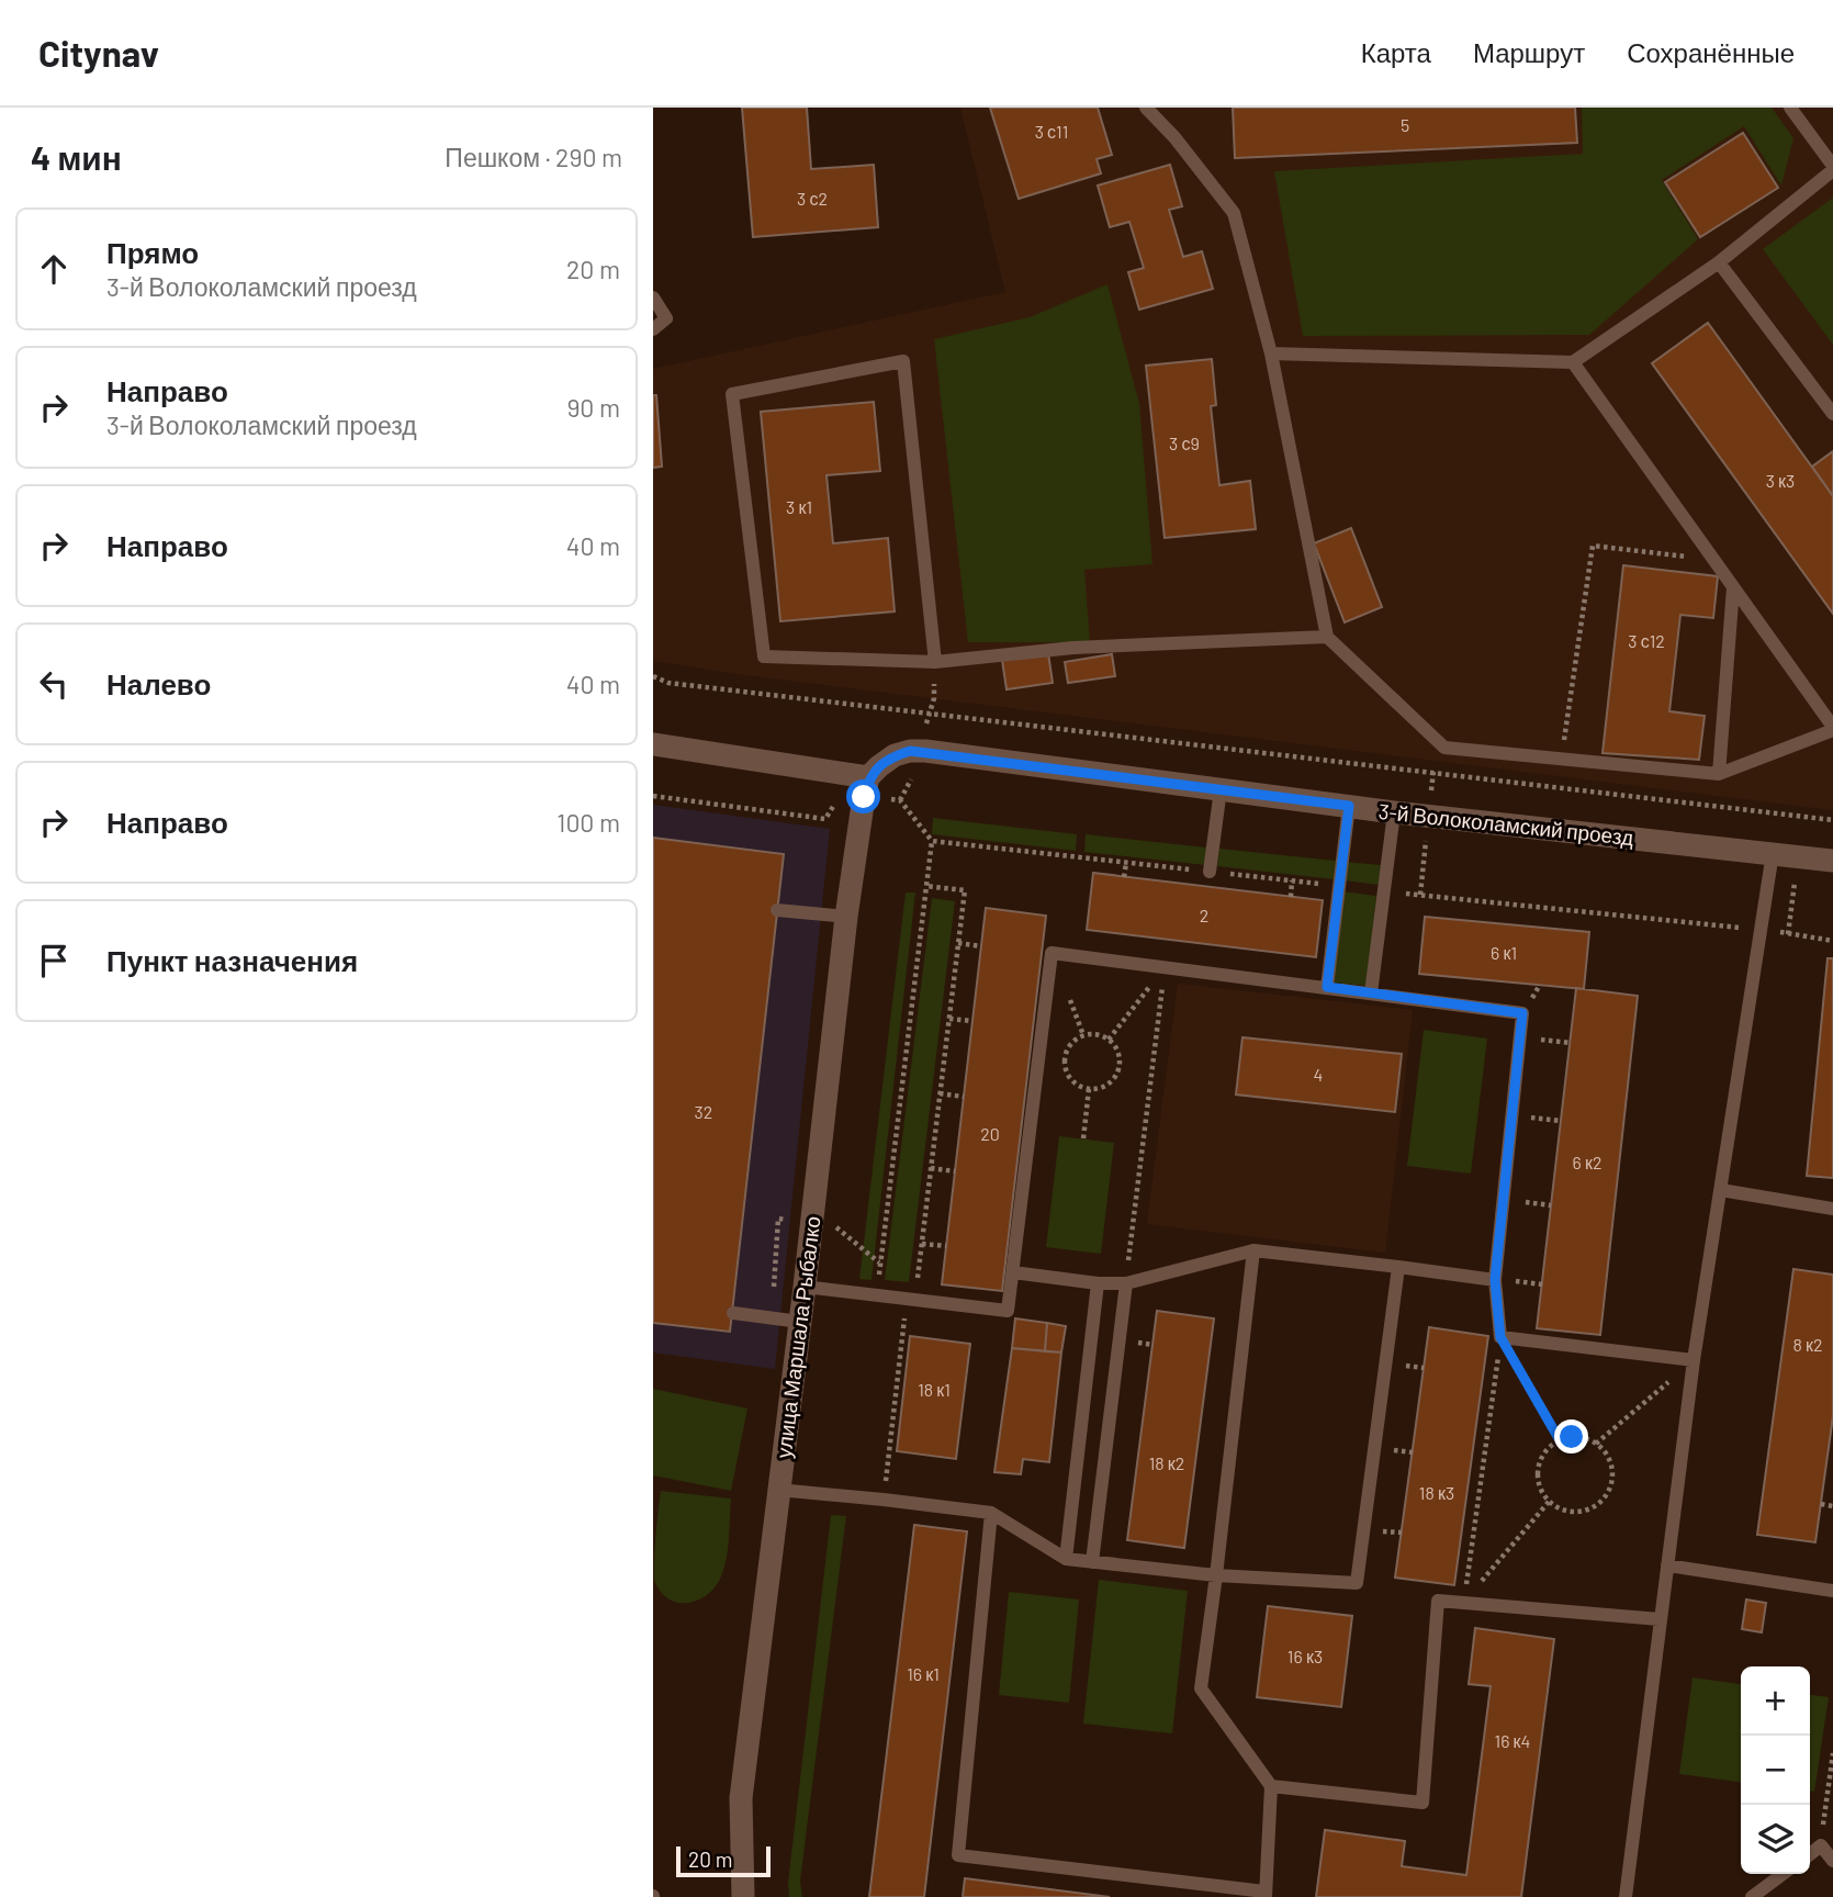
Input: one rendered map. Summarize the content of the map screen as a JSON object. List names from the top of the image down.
{
  "streets": {
    "street": ["3-й Волоколамский проезд", "улица Маршала Рыбалко"]
  },
  "crossings": [
    ["3-й Волоколамский проезд", "улица Маршала Рыбалко"]
  ],
  "house_numbers": [
    "5",
    "3 с11",
    "3 с2",
    "3 с9",
    "3 к3",
    "3 к1",
    "3 с12",
    "2",
    "6 к1",
    "4",
    "32",
    "20",
    "6 к2",
    "8 к2",
    "18 к1",
    "18 к2",
    "18 к3",
    "16 к3",
    "16 к1",
    "16 к4"
  ],
  "scale_bar": "20 m",
  "page": {
    "header": "Citynav",
    "nav": ["Карта", "Маршрут", "Сохранённые"],
    "heading": ["4 мин", "Пешком · 290 m"],
    "list": [
      ["Прямо", "3-й Волоколамский проезд", "20 m"],
      ["Направо", "3-й Волоколамский проезд", "90 m"],
      ["Направо", "40 m"],
      ["Налево", "40 m"],
      ["Направо", "100 m"],
      "Пункт назначения"
    ],
    "map_buttons": ["+", "−"],
    "scale": "20 m"
  }
}
